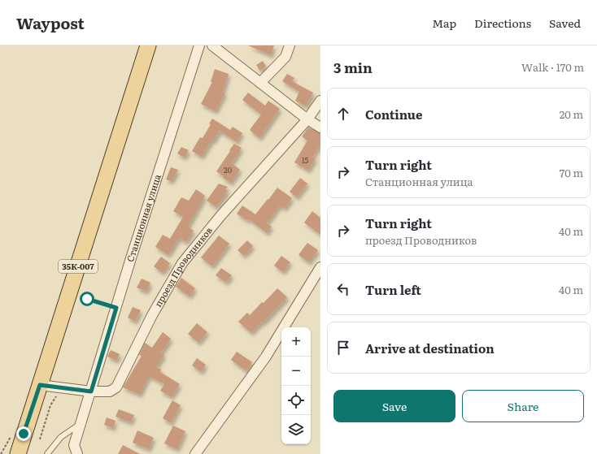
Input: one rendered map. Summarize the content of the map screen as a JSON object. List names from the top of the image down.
{
  "streets": {
    "main road": ["35К-007"],
    "street": ["Станционная улица", "проезд Проводников"]
  },
  "crossings": [
    ["Станционная улица", "проезд Проводников"],
    ["35К-007", "проезд Проводников"]
  ],
  "house_numbers": ["15", "20"],
  "page": {
    "header": "Waypost",
    "nav": ["Map", "Directions", "Saved"],
    "heading": ["3 min", "Walk · 170 m"],
    "list": [
      ["Continue", "20 m"],
      ["Turn right", "Станционная улица", "70 m"],
      ["Turn right", "проезд Проводников", "40 m"],
      ["Turn left", "40 m"],
      "Arrive at destination"
    ],
    "map_buttons": ["+", "−"],
    "buttons": ["Save", "Share"]
  }
}
